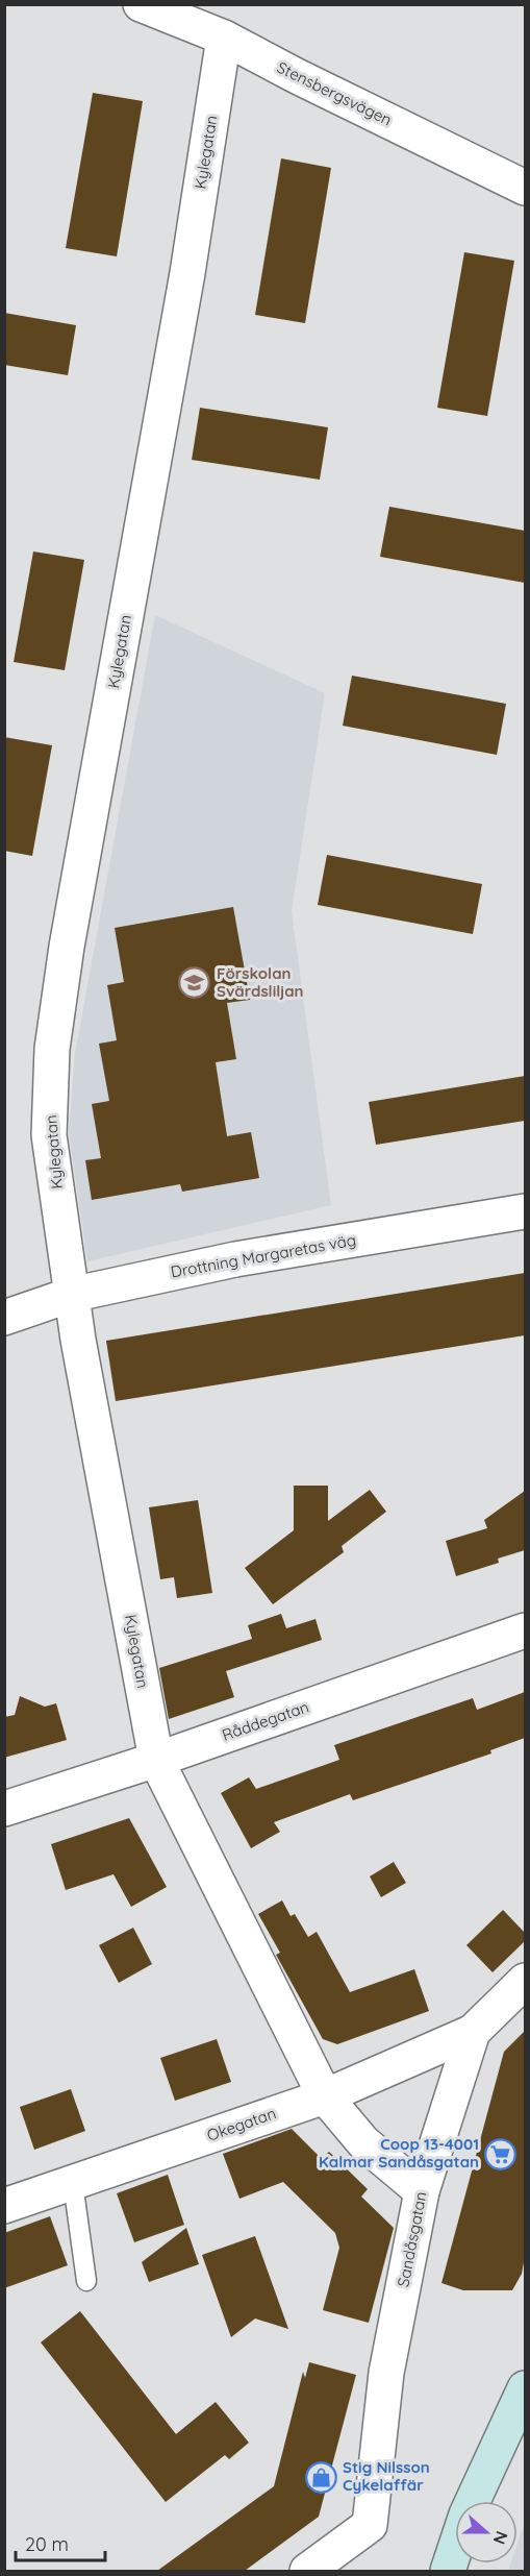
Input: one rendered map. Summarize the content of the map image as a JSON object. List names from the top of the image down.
{
  "streets": {
    "street": [
      "Stensbergsvägen",
      "Kylegatan",
      "Drottning Margaretas väg",
      "Råddegatan",
      "Okegatan",
      "Sandåsgatan"
    ]
  },
  "crossings": [
    ["Stensbergsvägen", "Kylegatan"],
    ["Kylegatan", "Drottning Margaretas väg"],
    ["Kylegatan", "Råddegatan"],
    ["Kylegatan", "Okegatan"],
    ["Kylegatan", "Sandåsgatan"],
    ["Okegatan", "Sandåsgatan"]
  ],
  "places": {
    "school or university": ["Förskolan Svärdsliljan"],
    "supermarket": ["Coop 13-4001 Kalmar Sandåsgatan"],
    "shop": ["Stig Nilsson Cykelaffär"]
  },
  "scale_bar": "20 m",
  "north": "right"
}
